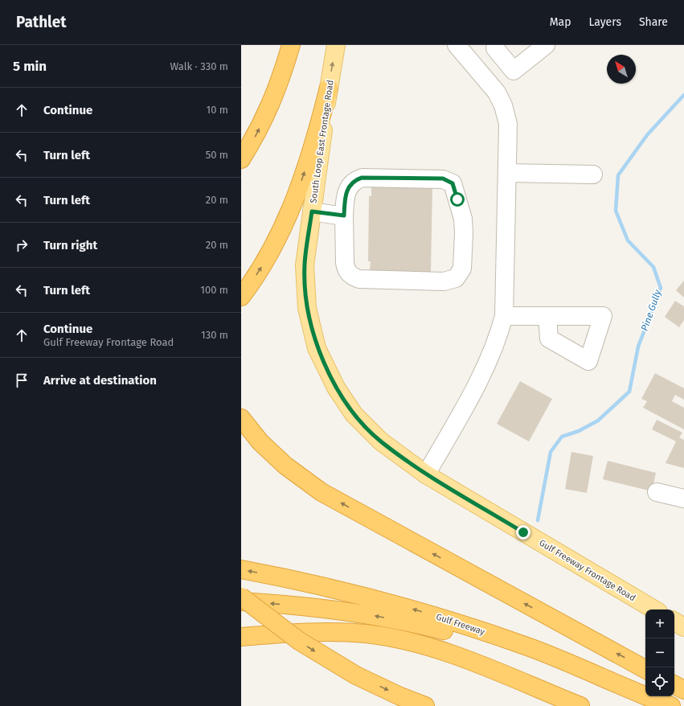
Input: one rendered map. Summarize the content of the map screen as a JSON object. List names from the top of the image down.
{
  "streets": {
    "highway": ["Gulf Freeway"],
    "main road": ["South Loop East Frontage Road", "Gulf Freeway Frontage Road"]
  },
  "crossings": [
    ["South Loop East Frontage Road", "Gulf Freeway Frontage Road"]
  ],
  "water": ["Pine Gully"],
  "north": "top left",
  "page": {
    "header": "Pathlet",
    "nav": ["Map", "Layers", "Share"],
    "heading": ["5 min", "Walk · 330 m"],
    "list": [
      ["Continue", "10 m"],
      ["Turn left", "50 m"],
      ["Turn left", "20 m"],
      ["Turn right", "20 m"],
      ["Turn left", "100 m"],
      ["Continue", "Gulf Freeway Frontage Road", "130 m"],
      "Arrive at destination"
    ],
    "map_buttons": ["+", "−"]
  }
}
